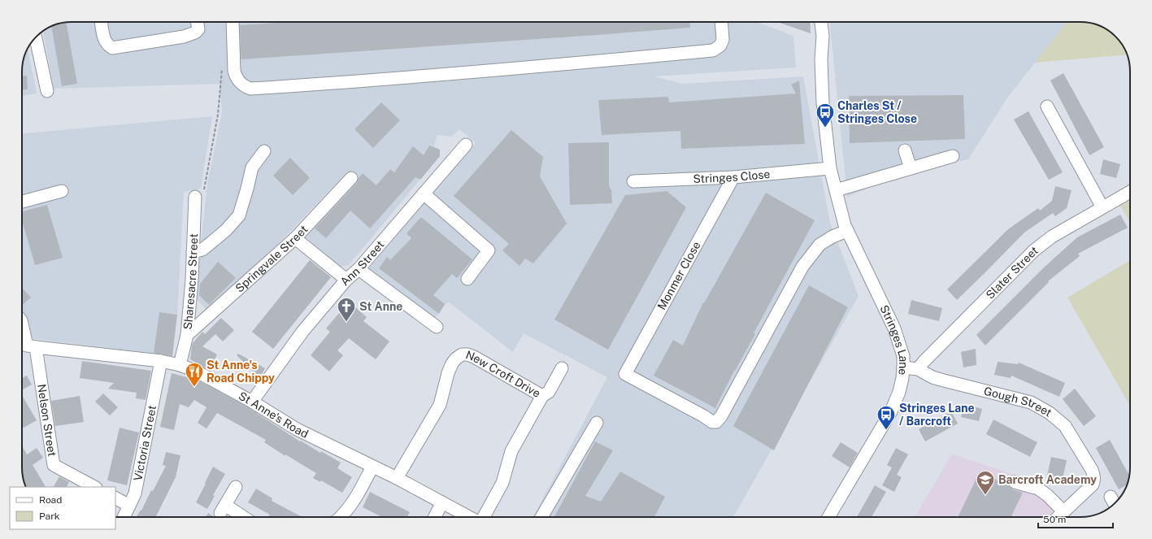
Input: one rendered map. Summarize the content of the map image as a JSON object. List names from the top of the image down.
{
  "streets": {
    "street": [
      "Stringes Close",
      "Springvale Street",
      "Ann Street",
      "Slater Street",
      "Monmer Close",
      "Sharesacre Street",
      "Stringes Lane",
      "New Croft Drive",
      "Gough Street",
      "St Anne's Road",
      "Nelson Street",
      "Victoria Street"
    ]
  },
  "crossings": [
    ["Stringes Close", "Monmer Close"],
    ["Stringes Close", "Stringes Lane"],
    ["Springvale Street", "Sharesacre Street"],
    ["Ann Street", "St Anne's Road"],
    ["Slater Street", "Gough Street"],
    ["Monmer Close", "Stringes Lane"],
    ["Sharesacre Street", "St Anne's Road"],
    ["New Croft Drive", "St Anne's Road"],
    ["St Anne's Road", "Nelson Street"],
    ["St Anne's Road", "Victoria Street"]
  ],
  "places": {
    "bus stop": ["Charles St / Stringes Close", "Stringes Lane / Barcroft"],
    "church": ["St Anne"],
    "restaurant": ["St Anne's Road Chippy"],
    "school or university": ["Barcroft Academy"]
  },
  "legend": ["Road", "Park"],
  "scale_bar": "50 m"
}
